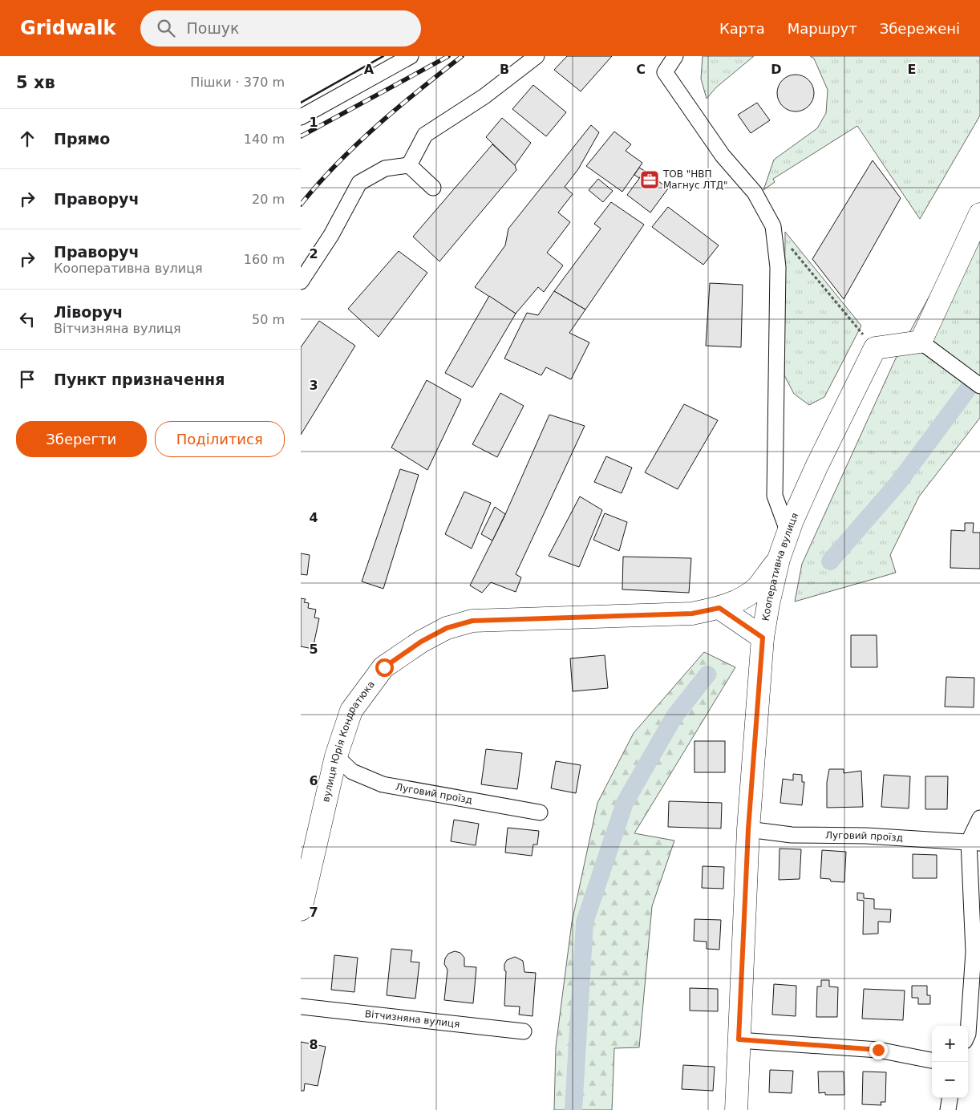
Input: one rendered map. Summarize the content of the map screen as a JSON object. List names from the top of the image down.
{
  "streets": {
    "street": [
      "Кооперативна вулиця",
      "вулиця Юрія Кондратюка",
      "Луговий проїзд",
      "Вітчизняна вулиця"
    ]
  },
  "crossings": [
    ["Кооперативна вулиця", "вулиця Юрія Кондратюка"],
    ["Кооперативна вулиця", "Луговий проїзд"],
    ["вулиця Юрія Кондратюка", "Луговий проїзд"]
  ],
  "places": {
    "office": ["ТОВ \"НВП Магнус ЛТД\""]
  },
  "page": {
    "header": "Gridwalk",
    "search": "Пошук",
    "nav": ["Карта", "Маршрут", "Збережені"],
    "heading": ["5 хв", "Пішки · 370 m"],
    "list": [
      ["Прямо", "140 m"],
      ["Праворуч", "20 m"],
      ["Праворуч", "Кооперативна вулиця", "160 m"],
      ["Ліворуч", "Вітчизняна вулиця", "50 m"],
      "Пункт призначення"
    ],
    "buttons": ["Зберегти", "Поділитися"],
    "map_buttons": ["+", "−"]
  },
  "grid": {
    "columns": [
      "A",
      "B",
      "C",
      "D",
      "E"
    ],
    "rows": [
      "1",
      "2",
      "3",
      "4",
      "5",
      "6",
      "7",
      "8"
    ]
  }
}
